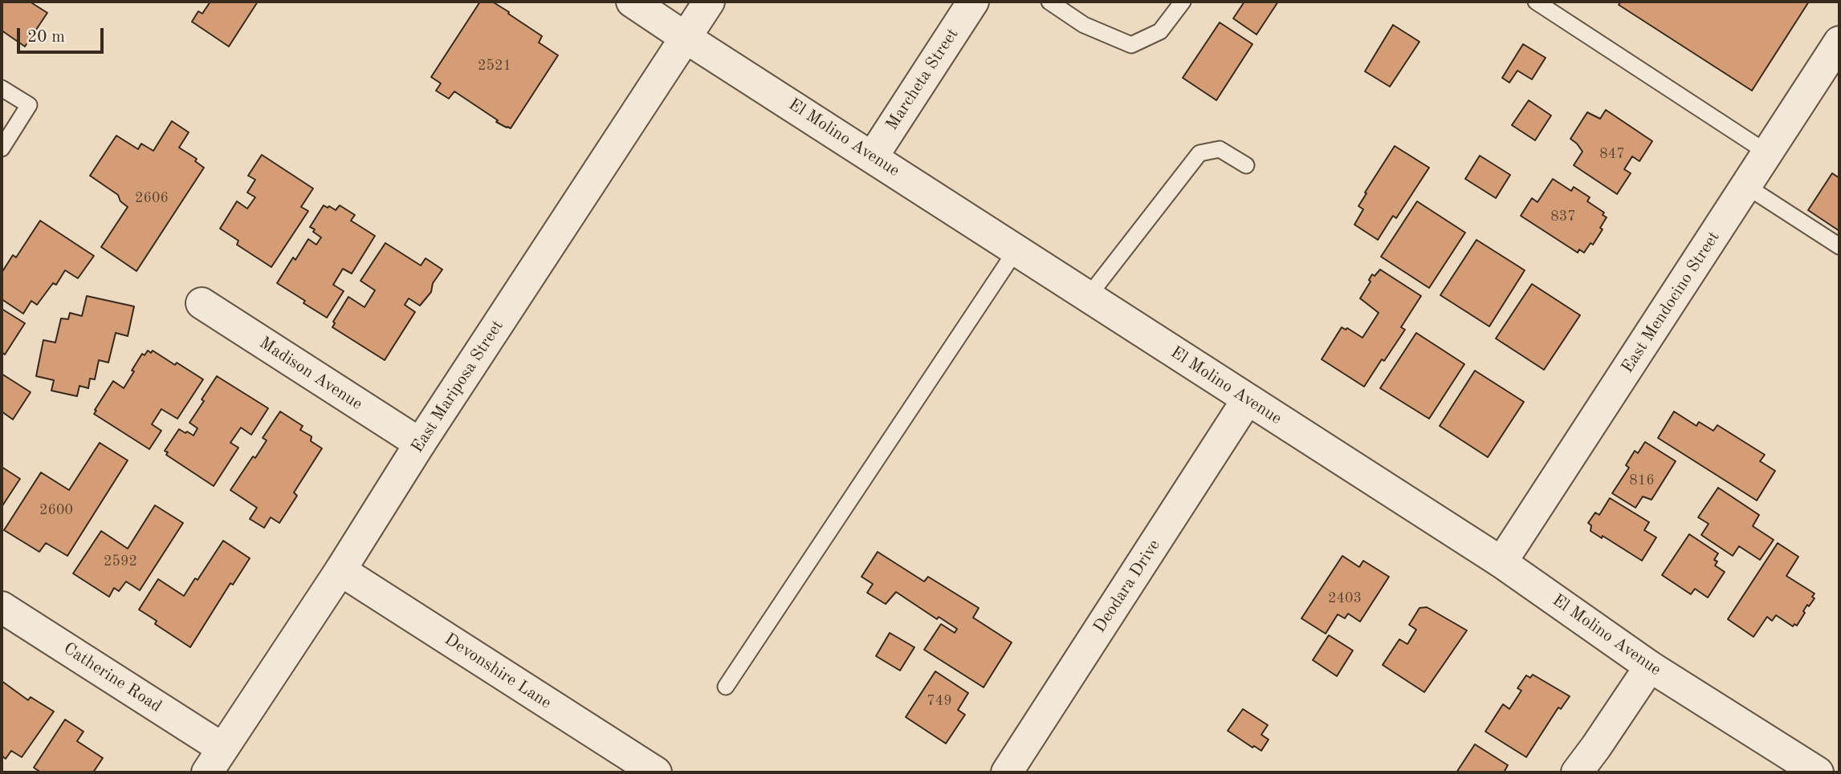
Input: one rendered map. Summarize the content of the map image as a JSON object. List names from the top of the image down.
{
  "streets": {
    "street": [
      "Marcheta Street",
      "El Molino Avenue",
      "East Mendocino Street",
      "Madison Avenue",
      "East Mariposa Street",
      "Deodara Drive",
      "Devonshire Lane",
      "Catherine Road"
    ]
  },
  "crossings": [
    ["Marcheta Street", "El Molino Avenue"],
    ["El Molino Avenue", "East Mendocino Street"],
    ["El Molino Avenue", "East Mariposa Street"],
    ["El Molino Avenue", "Deodara Drive"],
    ["Madison Avenue", "East Mariposa Street"],
    ["East Mariposa Street", "Devonshire Lane"],
    ["East Mariposa Street", "Catherine Road"]
  ],
  "house_numbers": [
    "2521",
    "847",
    "2606",
    "837",
    "816",
    "2600",
    "2592",
    "2403",
    "749"
  ],
  "scale_bar": "20 m"
}
